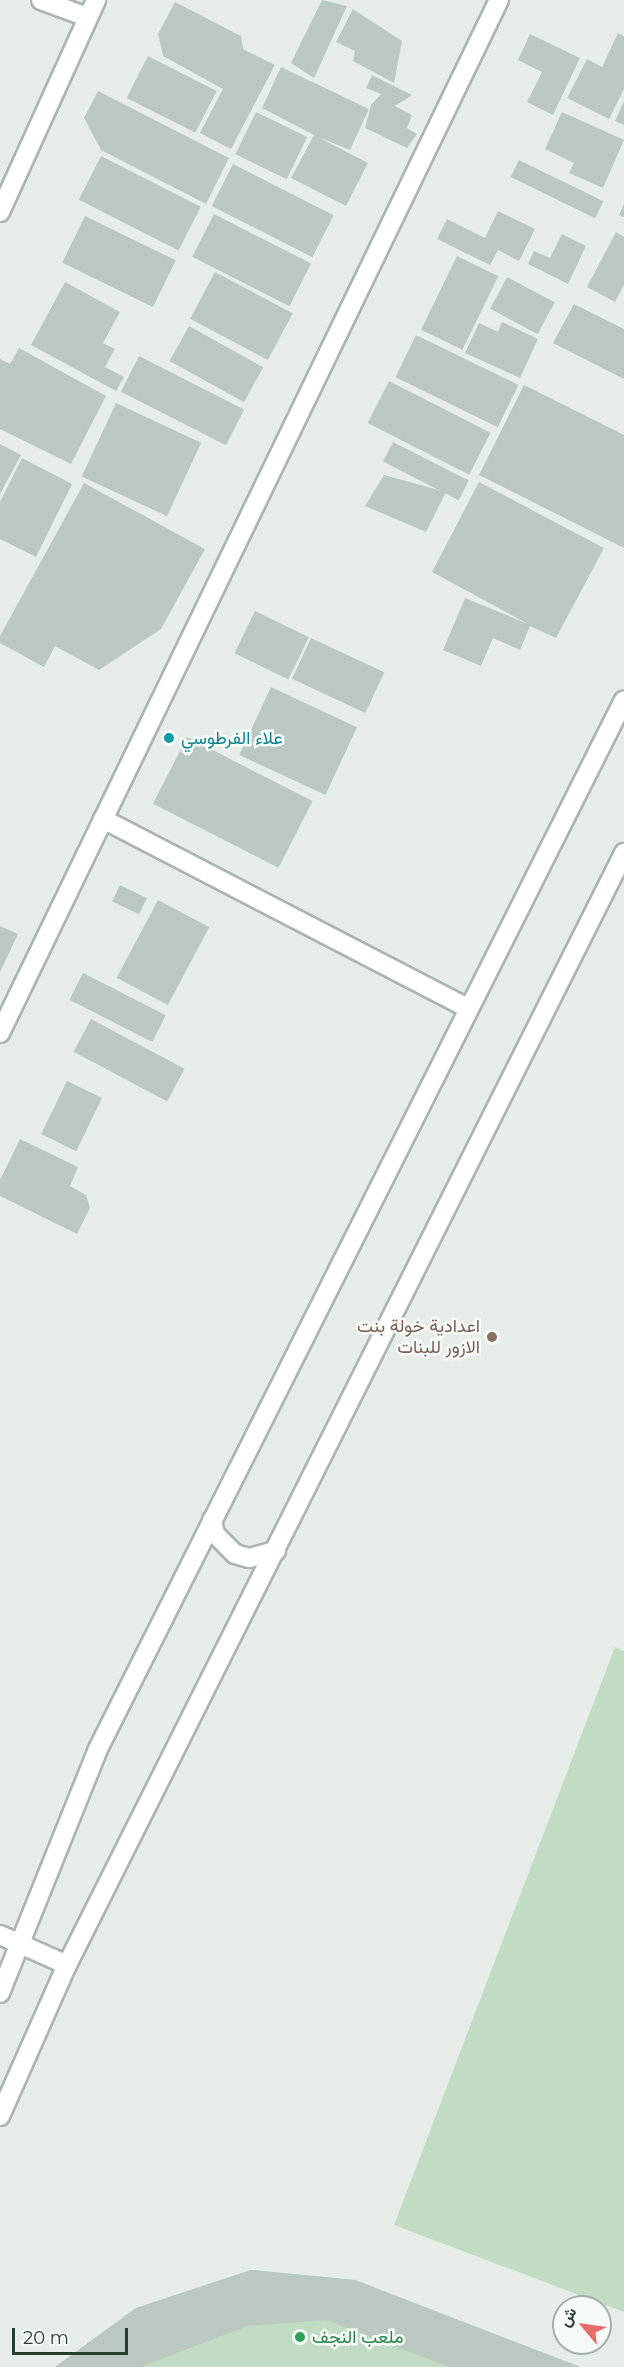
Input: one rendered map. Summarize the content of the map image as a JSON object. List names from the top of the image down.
{
  "places": ["علاء الفرطوسي", "اعدادية خولة بنت الازور للبنات", "ملعب النجف"],
  "scale_bar": "20 m",
  "north": "top left"
}
